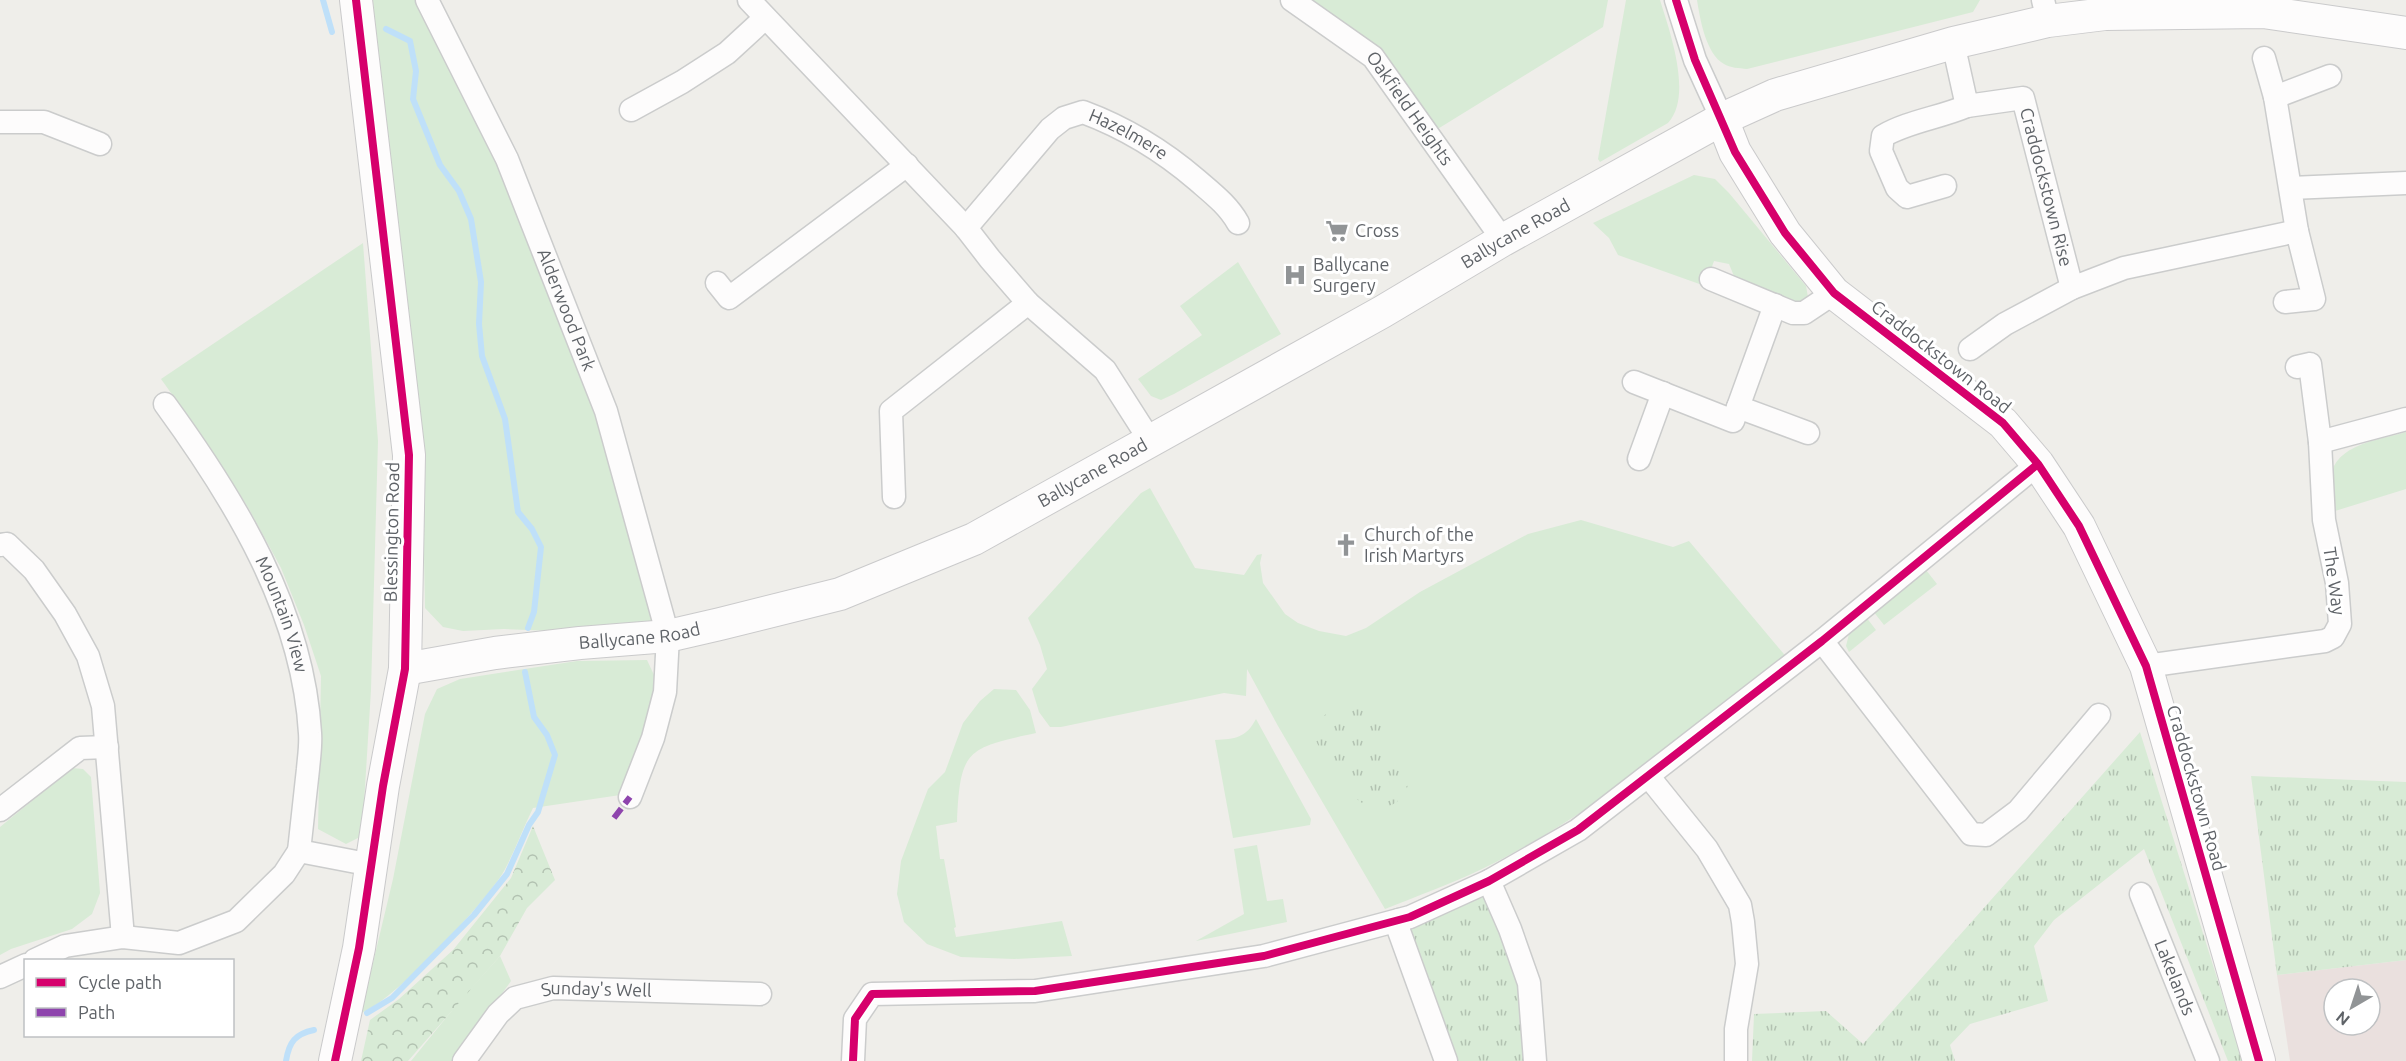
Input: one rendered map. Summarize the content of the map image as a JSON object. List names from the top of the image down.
{
  "streets": {
    "main road": ["Ballycane Road", "Craddockstown Road", "Blessington Road"],
    "street": [
      "Oakfield Heights",
      "Hazelmere",
      "Craddockstown Rise",
      "Alderwood Park",
      "The Way",
      "Mountain View",
      "Lakelands",
      "Sunday's Well"
    ]
  },
  "crossings": [
    ["Oakfield Heights", "Ballycane Road"],
    ["Ballycane Road", "Alderwood Park"],
    ["Ballycane Road", "Craddockstown Road"],
    ["Ballycane Road", "Blessington Road"],
    ["Craddockstown Road", "The Way"]
  ],
  "places": {
    "supermarket": ["Cross"],
    "hospital": ["Ballycane Surgery"],
    "church": ["Church of the Irish Martyrs"]
  },
  "legend": ["Cycle path", "Path"],
  "north": "bottom left"
}
